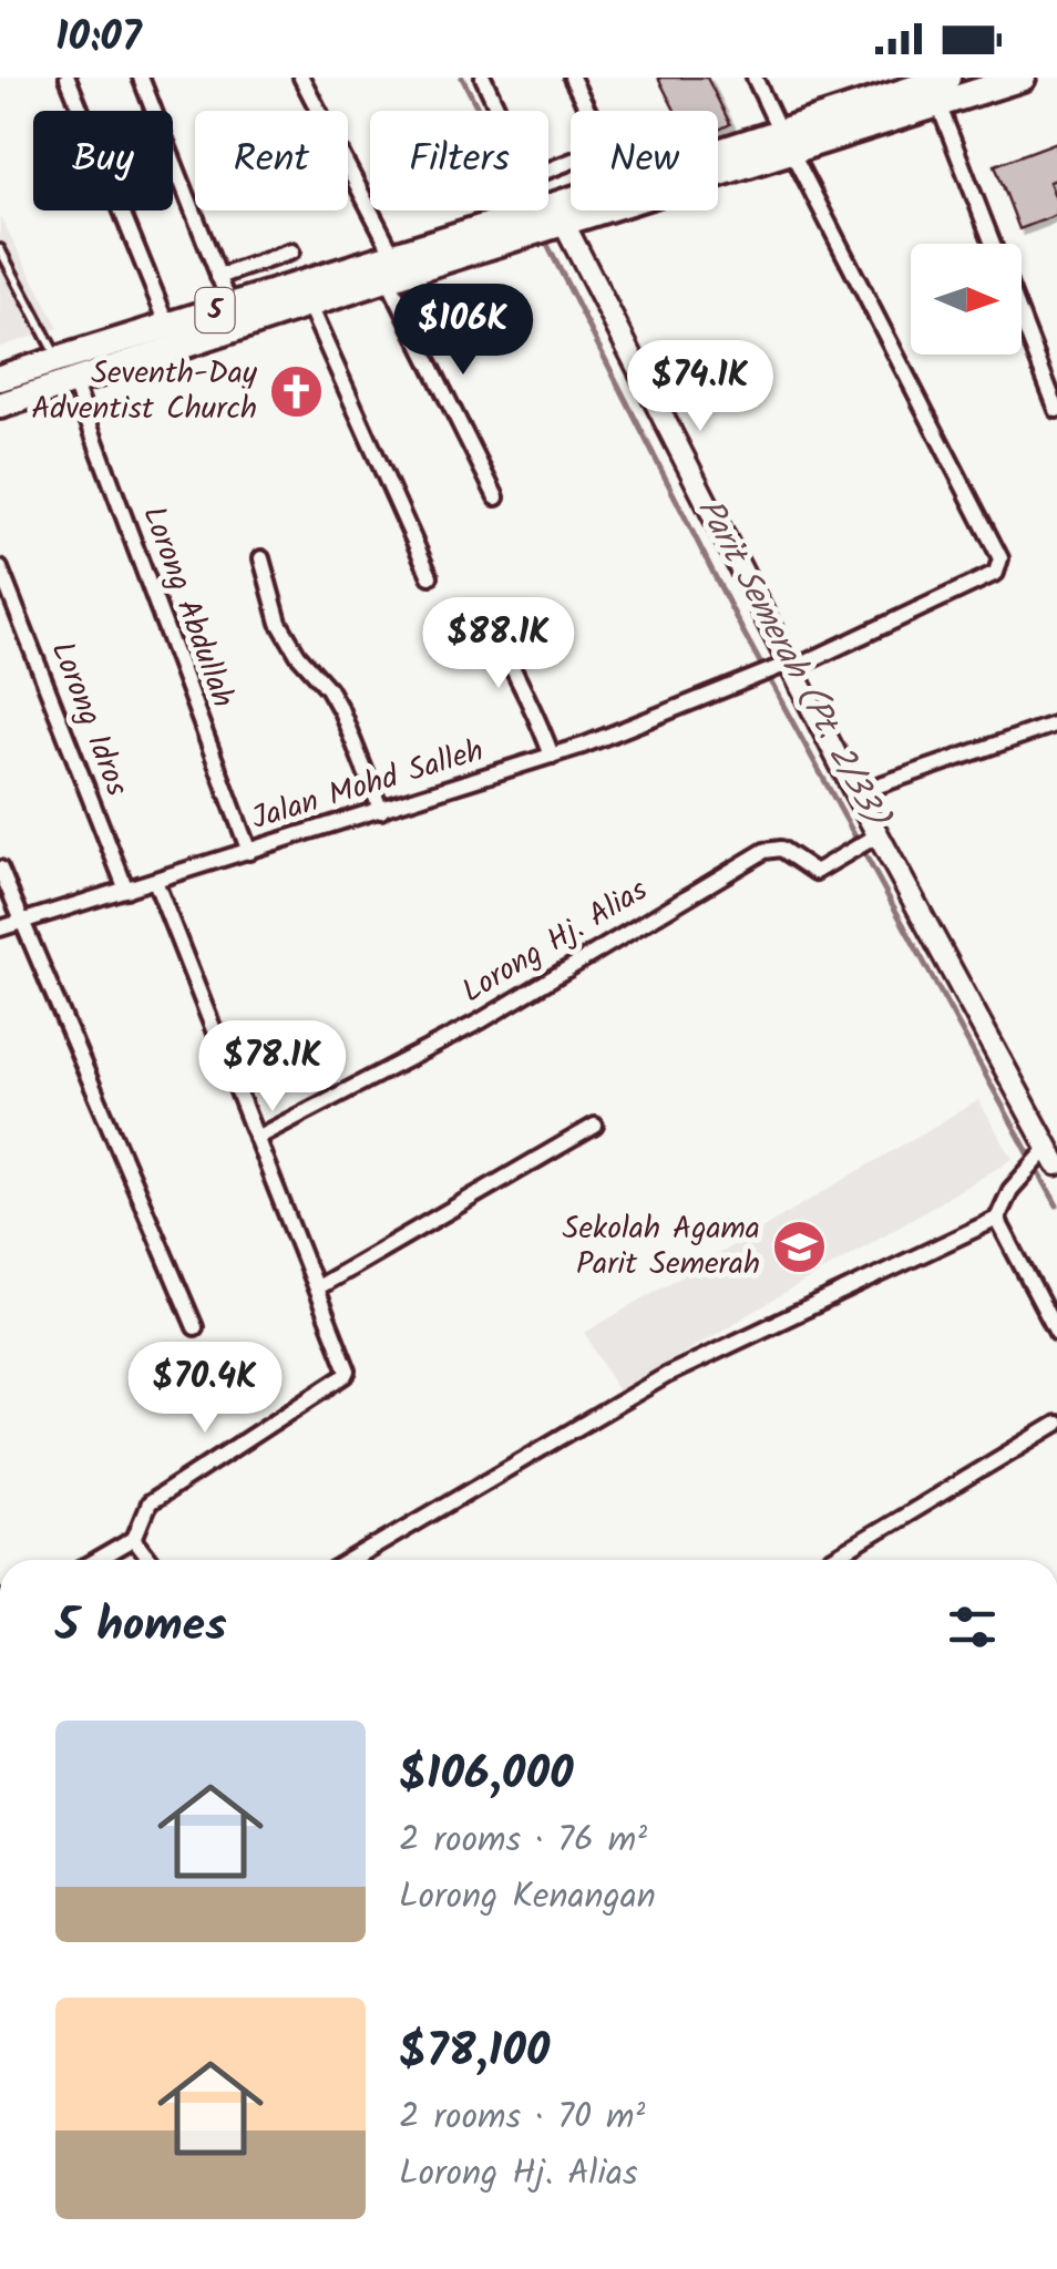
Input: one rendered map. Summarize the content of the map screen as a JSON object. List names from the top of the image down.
{
  "streets": {
    "highway": ["5"],
    "street": [
      "Lorong Abdullah",
      "Lorong Idros",
      "Jalan Mohd Salleh",
      "Lorong Hj. Alias"
    ]
  },
  "crossings": [
    ["5", "Lorong Abdullah"],
    ["5", "Jalan Mohd Salleh"],
    ["Lorong Abdullah", "Jalan Mohd Salleh"],
    ["Lorong Idros", "Jalan Mohd Salleh"]
  ],
  "water": ["Parit Semerah (Pt. 2/33)"],
  "places": {
    "church": ["Seventh-Day Adventist Church"],
    "school or university": ["Sekolah Agama Parit Semerah"]
  },
  "north": "right",
  "page": {
    "status": "10:07",
    "chip": [
      "Buy",
      "Rent",
      "Filters",
      "New"
    ],
    "price": [
      "$106K",
      "$74.1K",
      "$88.1K",
      "$78.1K",
      "$70.4K"
    ],
    "heading": "5 homes",
    "list": [
      {
        "name": "$106,000",
        "note": "2 rooms · 76 m² · Lorong Kenangan"
      },
      {
        "name": "$78,100",
        "note": "2 rooms · 70 m² · Lorong Hj. Alias"
      }
    ]
  }
}
